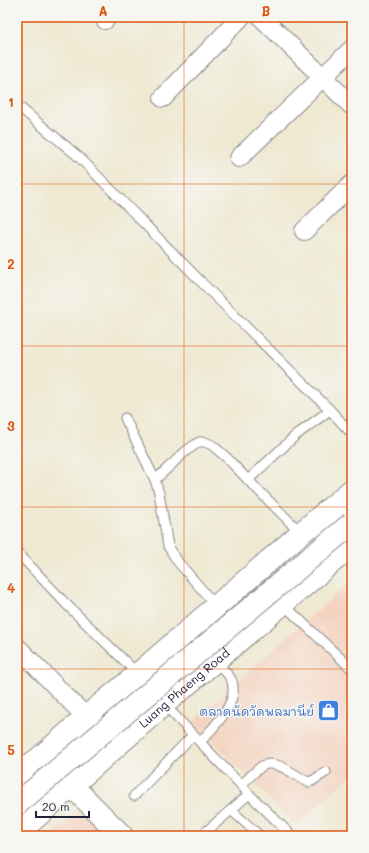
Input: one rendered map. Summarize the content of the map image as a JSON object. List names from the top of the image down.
{
  "streets": {
    "main road": ["Luang Phaeng Road"]
  },
  "places": {
    "shop": ["ตลาดนัดวัดพลมานีย์"]
  },
  "scale_bar": "20 m",
  "grid": {
    "columns": ["A", "B"],
    "rows": [
      "1",
      "2",
      "3",
      "4",
      "5"
    ]
  }
}
